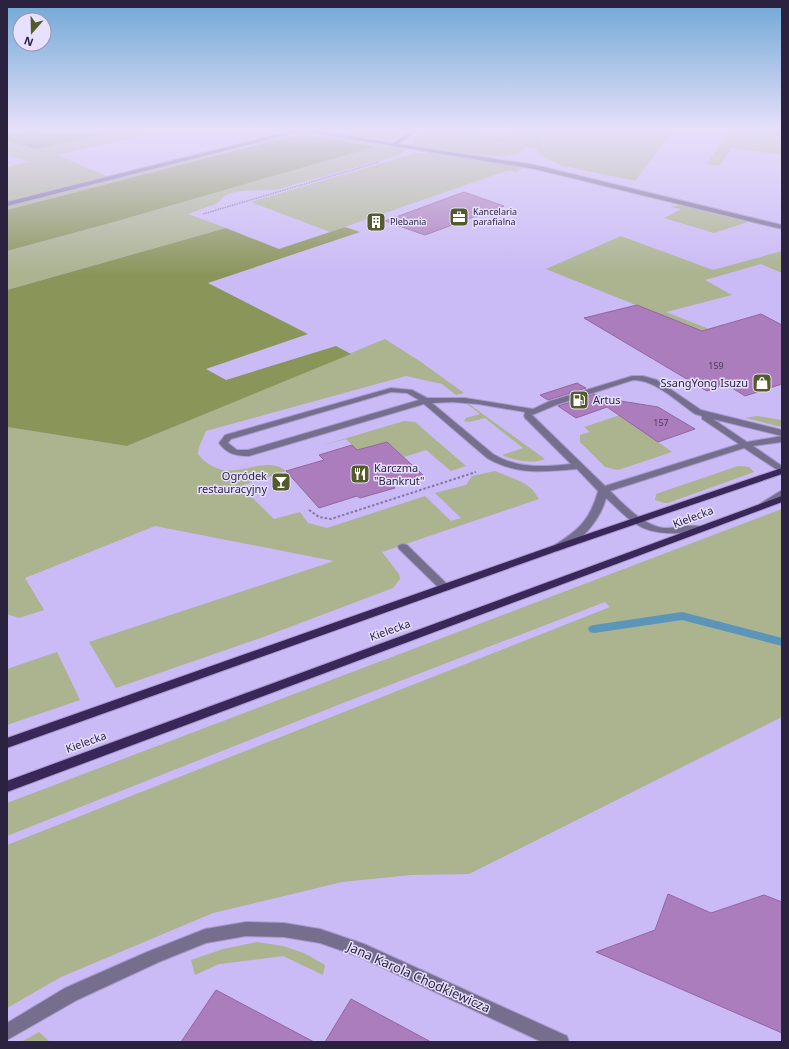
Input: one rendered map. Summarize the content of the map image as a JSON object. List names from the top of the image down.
{
  "streets": {
    "main road": ["Kielecka"],
    "street": ["Jana Karola Chodkiewicza"]
  },
  "places": {
    "office": ["Kancelaria parafialna"],
    "building": ["Plebania"],
    "shop": ["SsangYong Isuzu"],
    "fuel station": ["Artus"],
    "restaurant": ["Karczma \"Bankrut\""],
    "bar": ["Ogródek restauracyjny"]
  },
  "house_numbers": ["159", "157"],
  "north": "bottom"
}
